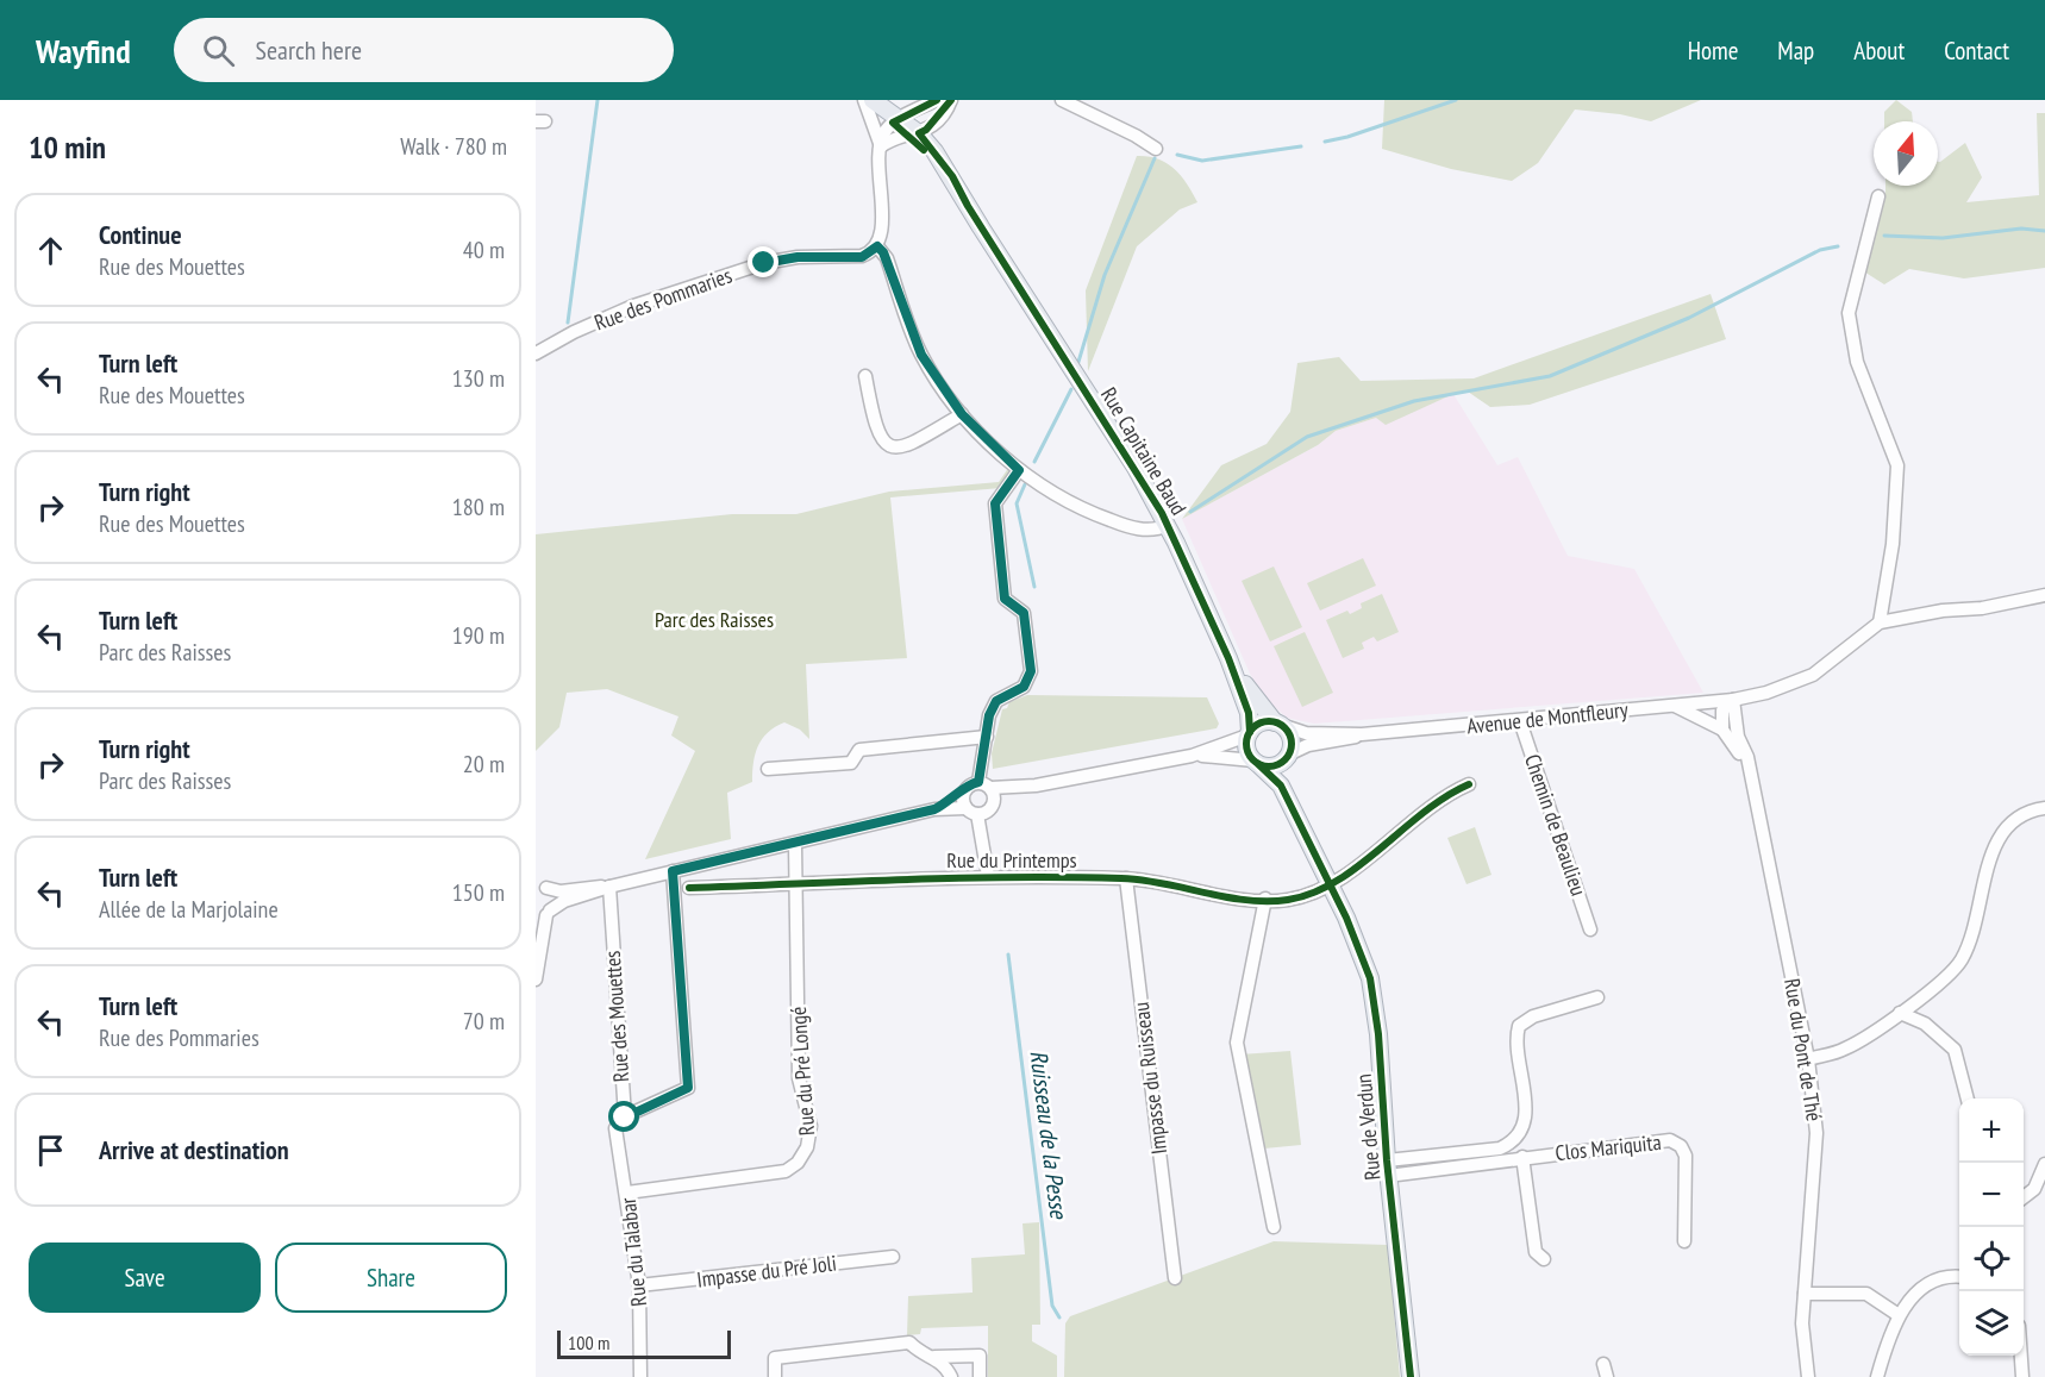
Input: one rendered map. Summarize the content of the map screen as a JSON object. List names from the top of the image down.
{
  "streets": {
    "main road": ["Rue Capitaine Baud", "Rue de Verdun"],
    "street": [
      "Rue des Pommaries",
      "Avenue de Montfleury",
      "Chemin de Beaulieu",
      "Rue du Printemps",
      "Rue des Mouettes",
      "Rue du Pont de Thé",
      "Rue du Pré Longé",
      "Impasse du Ruisseau",
      "Clos Mariquita",
      "Rue du Talabar",
      "Impasse du Pré Joli"
    ]
  },
  "crossings": [
    ["Rue Capitaine Baud", "Avenue de Montfleury"],
    ["Rue Capitaine Baud", "Rue de Verdun"],
    ["Avenue de Montfleury", "Chemin de Beaulieu"],
    ["Avenue de Montfleury", "Rue du Pont de Thé"],
    ["Avenue de Montfleury", "Rue de Verdun"],
    ["Rue du Printemps", "Rue du Pré Longé"],
    ["Rue du Printemps", "Impasse du Ruisseau"],
    ["Rue du Printemps", "Rue de Verdun"],
    ["Rue du Pré Longé", "Rue du Talabar"],
    ["Rue de Verdun", "Clos Mariquita"],
    ["Rue du Talabar", "Impasse du Pré Joli"]
  ],
  "water": ["Ruisseau de la Pesse"],
  "parks": ["Parc des Raisses"],
  "scale_bar": "100 m",
  "north": "top",
  "page": {
    "header": "Wayfind",
    "search": "Search here",
    "nav": [
      "Home",
      "Map",
      "About",
      "Contact"
    ],
    "heading": ["10 min", "Walk · 780 m"],
    "list": [
      ["Continue", "Rue des Mouettes", "40 m"],
      ["Turn left", "Rue des Mouettes", "130 m"],
      ["Turn right", "Rue des Mouettes", "180 m"],
      ["Turn left", "Parc des Raisses", "190 m"],
      ["Turn right", "Parc des Raisses", "20 m"],
      ["Turn left", "Allée de la Marjolaine", "150 m"],
      ["Turn left", "Rue des Pommaries", "70 m"],
      "Arrive at destination"
    ],
    "map_buttons": ["+", "−"],
    "buttons": ["Save", "Share"],
    "scale": "100 m"
  }
}
